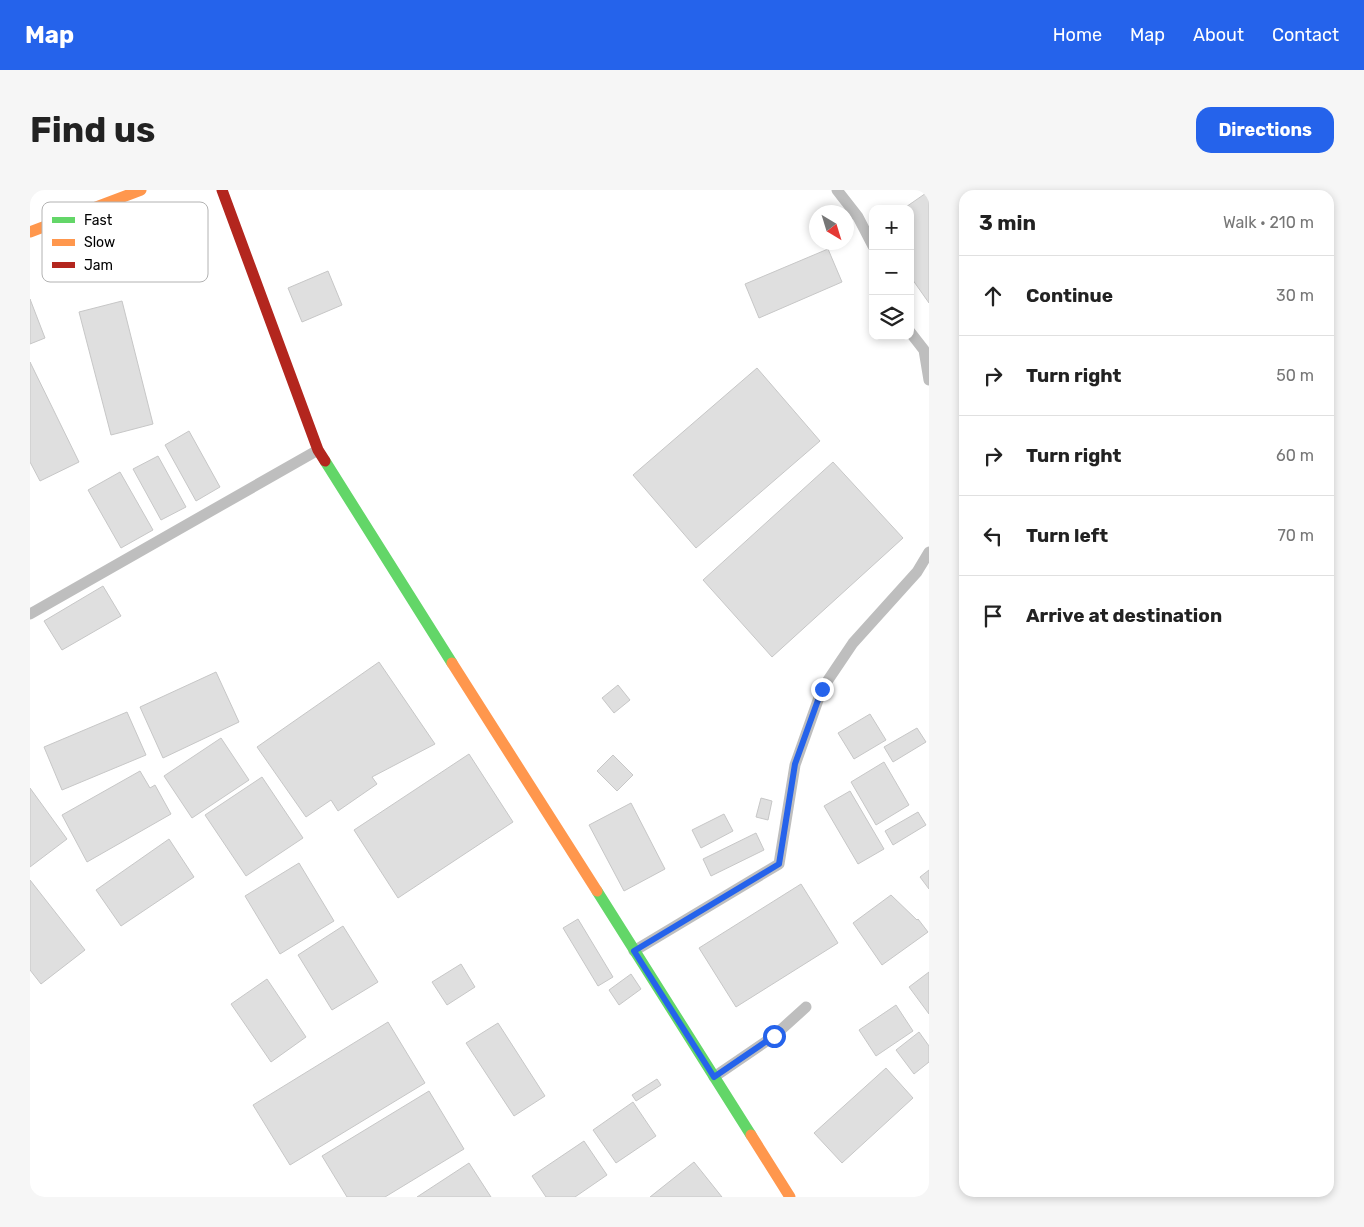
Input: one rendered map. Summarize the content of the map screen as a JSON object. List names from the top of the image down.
{
  "legend": ["Fast", "Slow", "Jam"],
  "north": "bottom right",
  "page": {
    "header": "Map",
    "nav": [
      "Home",
      "Map",
      "About",
      "Contact"
    ],
    "buttons": "Directions",
    "title": "Find us",
    "heading": ["3 min", "Walk · 210 m"],
    "map_buttons": ["+", "−"],
    "list": [
      ["Continue", "30 m"],
      ["Turn right", "50 m"],
      ["Turn right", "60 m"],
      ["Turn left", "70 m"],
      "Arrive at destination"
    ]
  }
}
